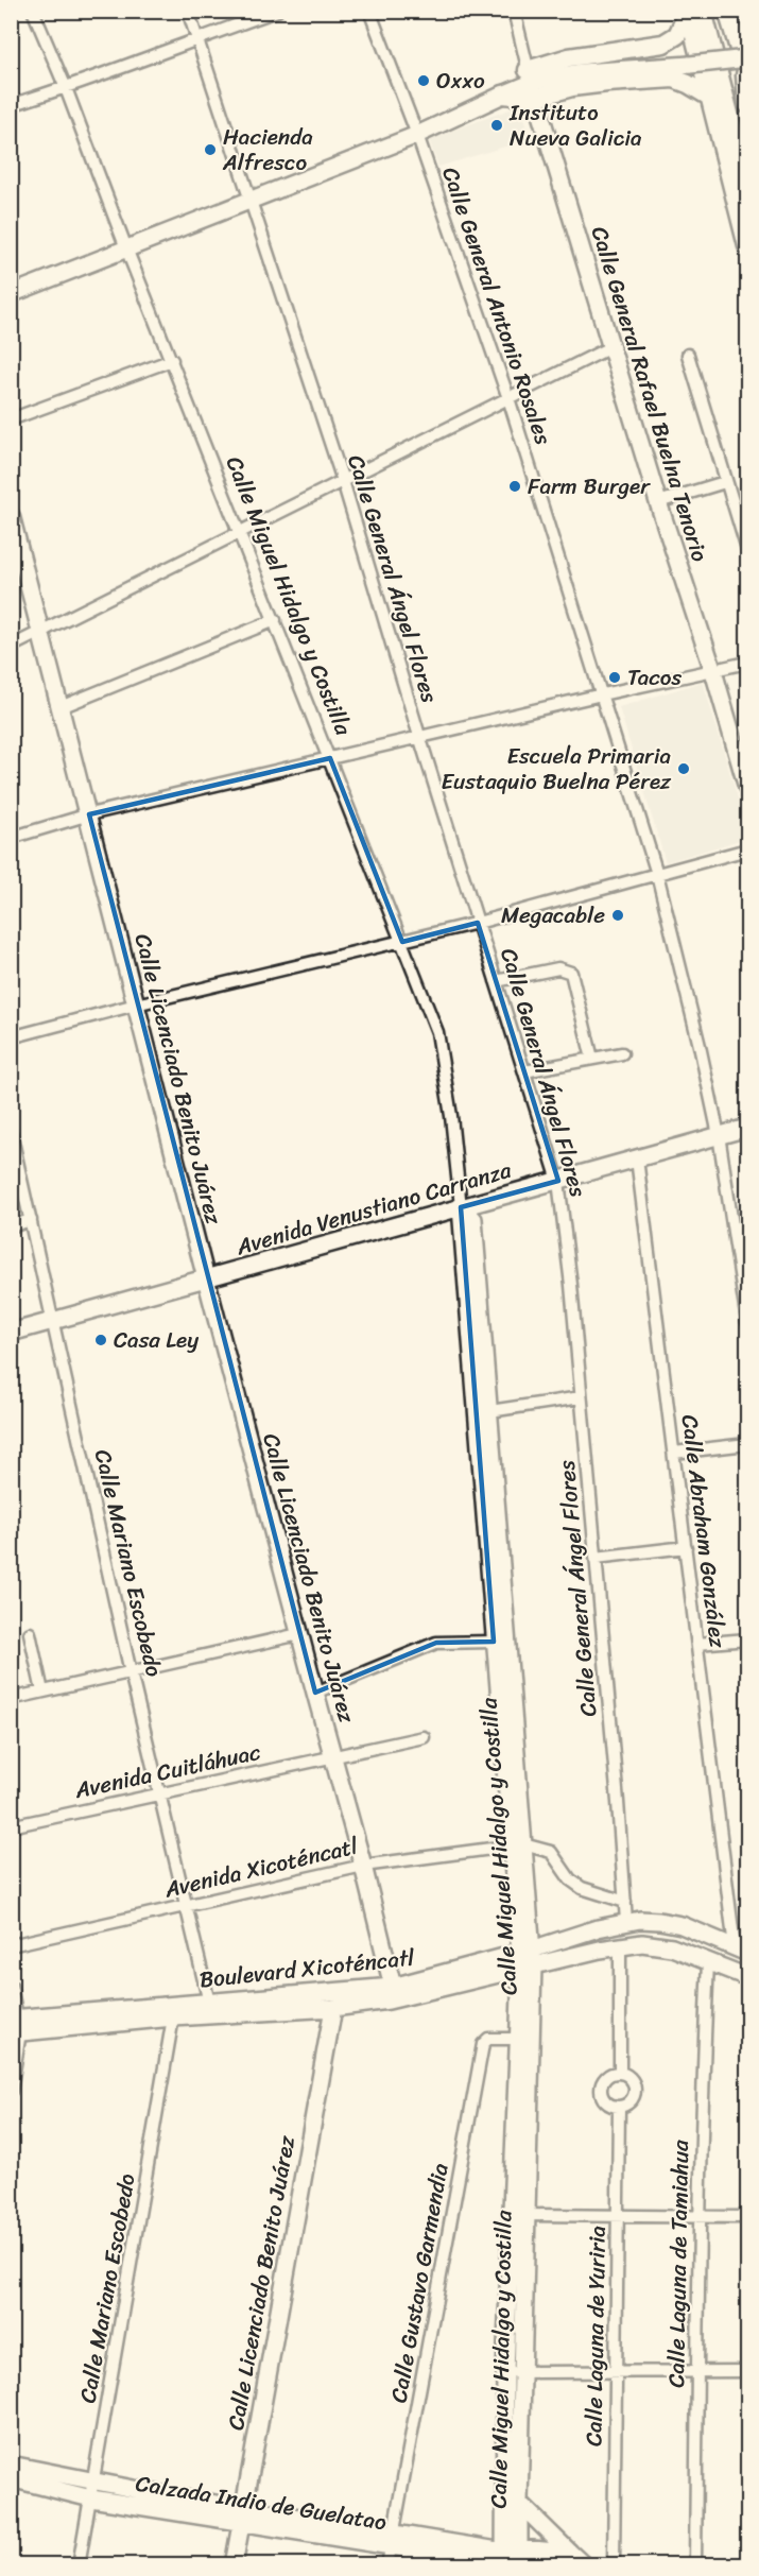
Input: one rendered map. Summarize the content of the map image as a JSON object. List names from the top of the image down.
{
  "streets": {
    "main road": [
      "Calle General Rafael Buelna Tenorio",
      "Calle Miguel Hidalgo y Costilla",
      "Calle Licenciado Benito Juárez",
      "Avenida Venustiano Carranza",
      "Boulevard Xicoténcatl",
      "Calzada Indio de Guelatao"
    ],
    "street": [
      "Calle General Antonio Rosales",
      "Calle General Ángel Flores",
      "Calle Abraham González",
      "Calle Mariano Escobedo",
      "Avenida Cuitláhuac",
      "Avenida Xicoténcatl",
      "Calle Laguna de Tamiahua",
      "Calle Gustavo Garmendia",
      "Calle Laguna de Yuriria"
    ]
  },
  "crossings": [
    ["Calle General Antonio Rosales", "Avenida Venustiano Carranza"],
    ["Calle General Ángel Flores", "Avenida Venustiano Carranza"],
    ["Calle General Ángel Flores", "Boulevard Xicoténcatl"],
    ["Calle Miguel Hidalgo y Costilla", "Avenida Venustiano Carranza"],
    ["Calle Miguel Hidalgo y Costilla", "Avenida Xicoténcatl"],
    ["Calle Miguel Hidalgo y Costilla", "Boulevard Xicoténcatl"],
    ["Calle Miguel Hidalgo y Costilla", "Calle Gustavo Garmendia"],
    ["Calle Miguel Hidalgo y Costilla", "Calzada Indio de Guelatao"],
    ["Calle Licenciado Benito Juárez", "Avenida Venustiano Carranza"],
    ["Calle Licenciado Benito Juárez", "Avenida Cuitláhuac"],
    ["Calle Licenciado Benito Juárez", "Avenida Xicoténcatl"],
    ["Calle Licenciado Benito Juárez", "Boulevard Xicoténcatl"],
    ["Calle Licenciado Benito Juárez", "Calzada Indio de Guelatao"],
    ["Avenida Venustiano Carranza", "Calle Abraham González"],
    ["Avenida Venustiano Carranza", "Calle Mariano Escobedo"],
    ["Calle Abraham González", "Boulevard Xicoténcatl"],
    ["Calle Mariano Escobedo", "Avenida Cuitláhuac"],
    ["Calle Mariano Escobedo", "Avenida Xicoténcatl"],
    ["Calle Mariano Escobedo", "Boulevard Xicoténcatl"],
    ["Calle Mariano Escobedo", "Calzada Indio de Guelatao"],
    ["Boulevard Xicoténcatl", "Calle Laguna de Tamiahua"],
    ["Boulevard Xicoténcatl", "Calle Laguna de Yuriria"],
    ["Calle Gustavo Garmendia", "Calzada Indio de Guelatao"]
  ],
  "places": [
    "Oxxo",
    "Instituto Nueva Galicia",
    "Hacienda Alfresco",
    "Farm Burger",
    "Tacos",
    "Escuela Primaria Eustaquio Buelna Pérez",
    "Megacable",
    "Casa Ley"
  ]
}
